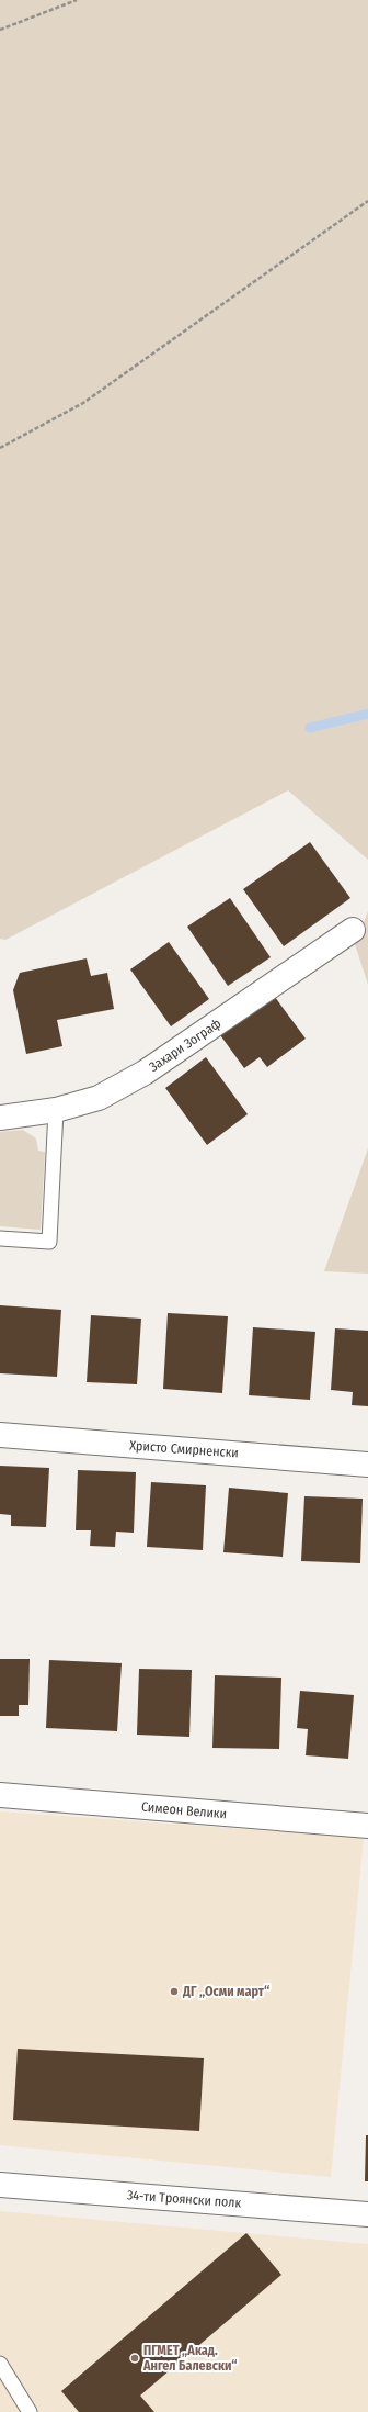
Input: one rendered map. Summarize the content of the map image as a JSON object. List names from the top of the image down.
{
  "streets": {
    "street": [
      "Захари Зограф",
      "Христо Смирненски",
      "Симеон Велики",
      "34-ти Троянски полк"
    ]
  },
  "places": ["ДГ „Осми март“", "ПГМЕТ „Акад. Ангел Балевски“"]
}
